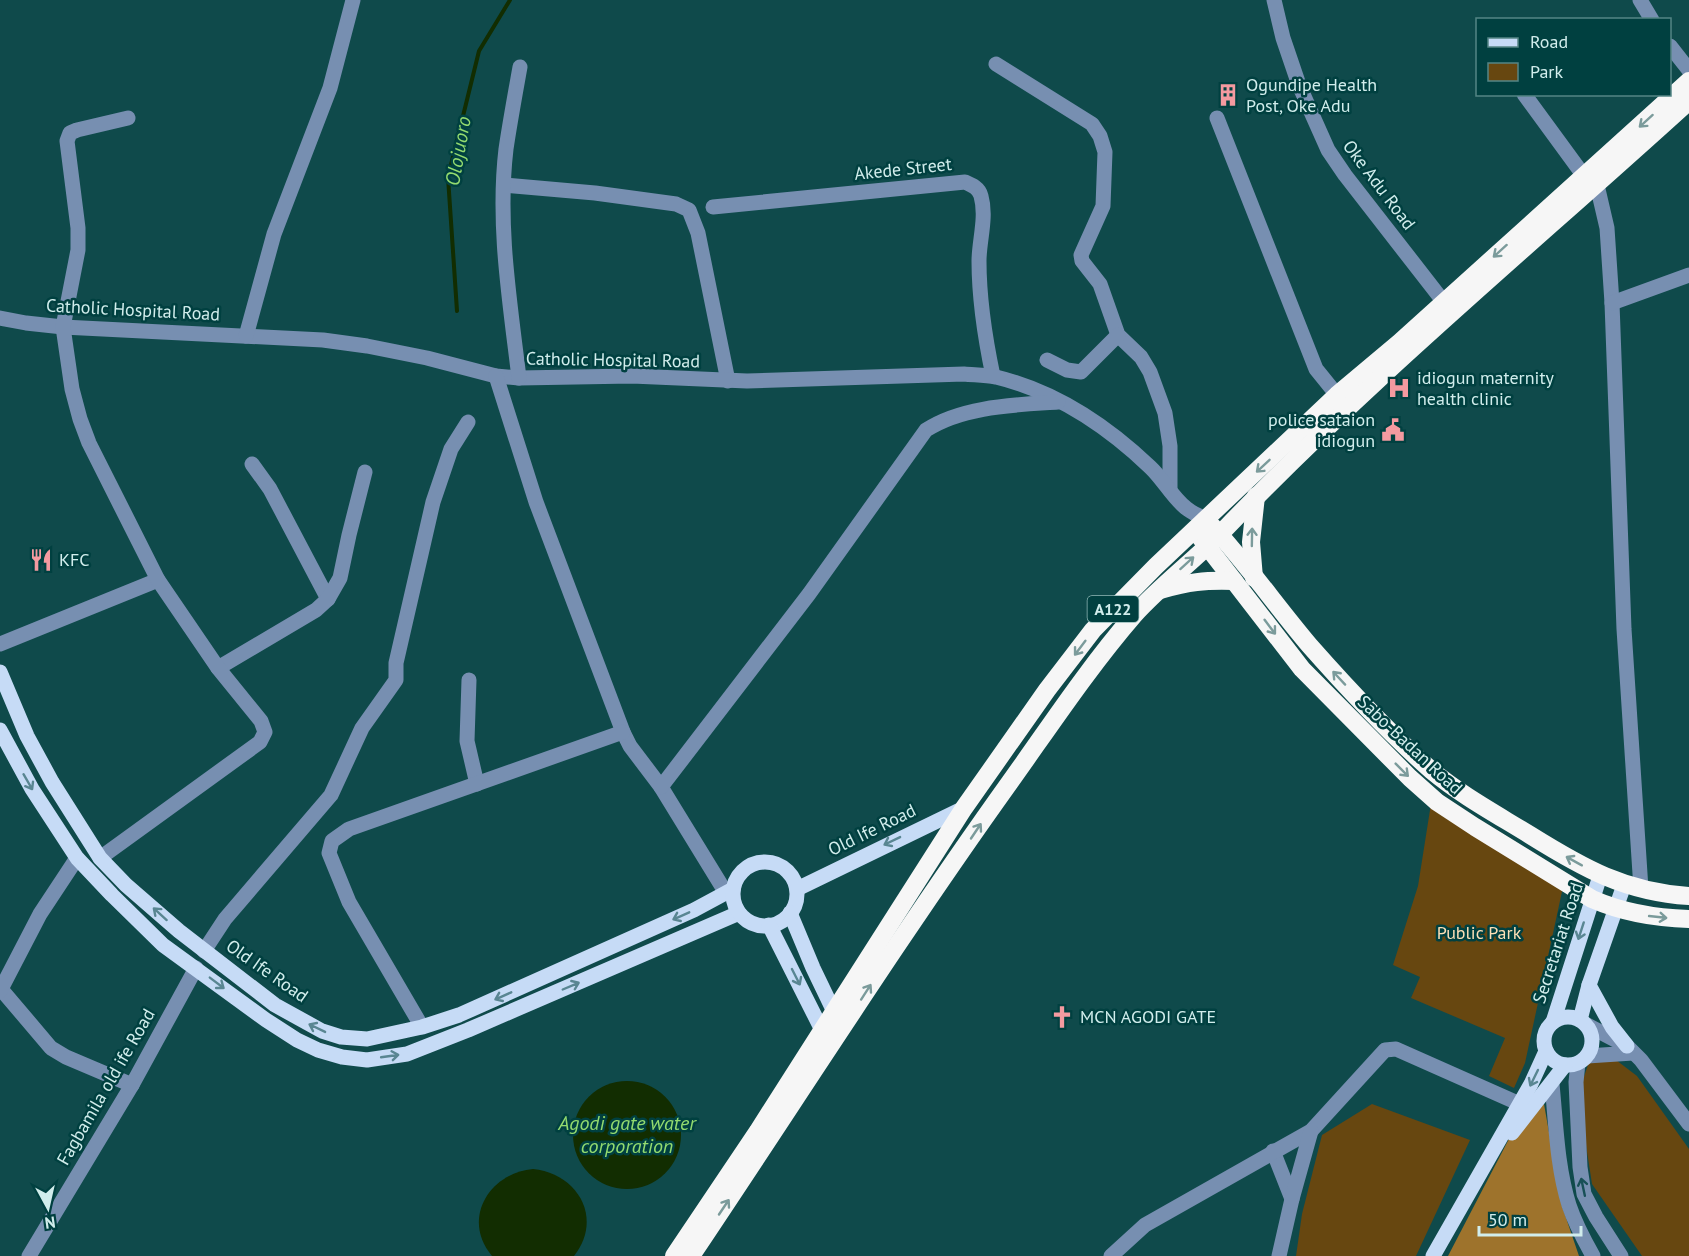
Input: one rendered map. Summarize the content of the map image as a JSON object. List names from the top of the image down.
{
  "streets": {
    "highway": ["A122", "Sabo-Badan Road"],
    "main road": ["Old Ife Road", "Secretariat Road"],
    "street": [
      "Akede Street",
      "Oke Adu Road",
      "Catholic Hospital Road",
      "Fagbamila old ife Road"
    ]
  },
  "crossings": [
    ["Akede Street", "Catholic Hospital Road"],
    ["Oke Adu Road", "A122"],
    ["Catholic Hospital Road", "A122"],
    ["Catholic Hospital Road", "Sabo-Badan Road"],
    ["A122", "Sabo-Badan Road"],
    ["A122", "Old Ife Road"],
    ["Sabo-Badan Road", "Secretariat Road"]
  ],
  "water": ["Olojuoro", "Agodi gate water corporation"],
  "parks": ["Public Park"],
  "places": {
    "building": ["Ogundipe Health Post, Oke Adu"],
    "hospital": ["idiogun maternity health clinic"],
    "public building": ["police sataion idiogun"],
    "restaurant": ["KFC"],
    "church": ["MCN AGODI GATE"]
  },
  "legend": ["Road", "Park"],
  "scale_bar": "50 m",
  "north": "bottom"
}
